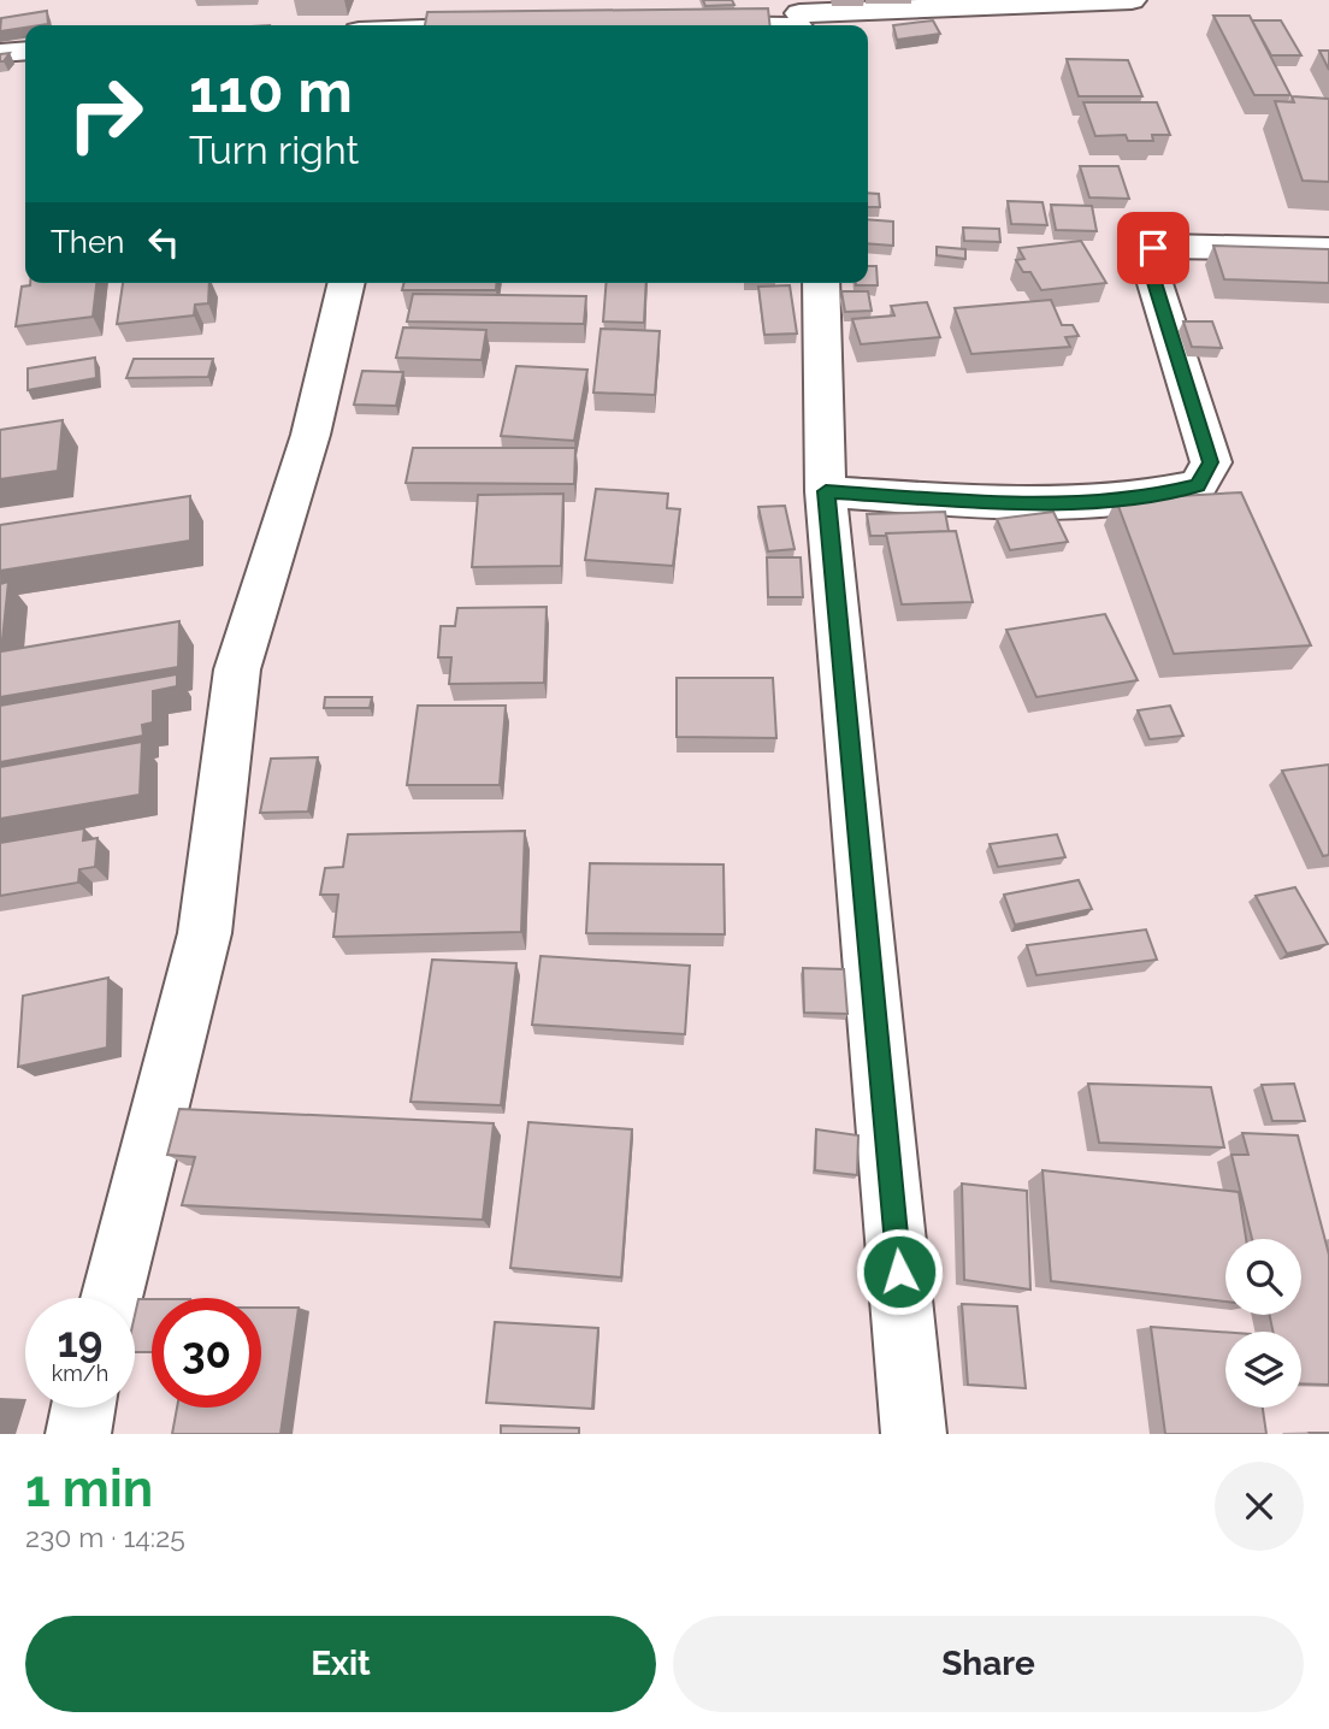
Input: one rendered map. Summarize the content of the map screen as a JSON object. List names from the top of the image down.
{
  "page": {
    "turn": ["110 m", "Turn right"],
    "then": "Then",
    "speed": "19 km/h",
    "limit": "30",
    "heading": ["1 min", "230 m · 14:25"],
    "buttons": ["Exit", "Share"]
  }
}
